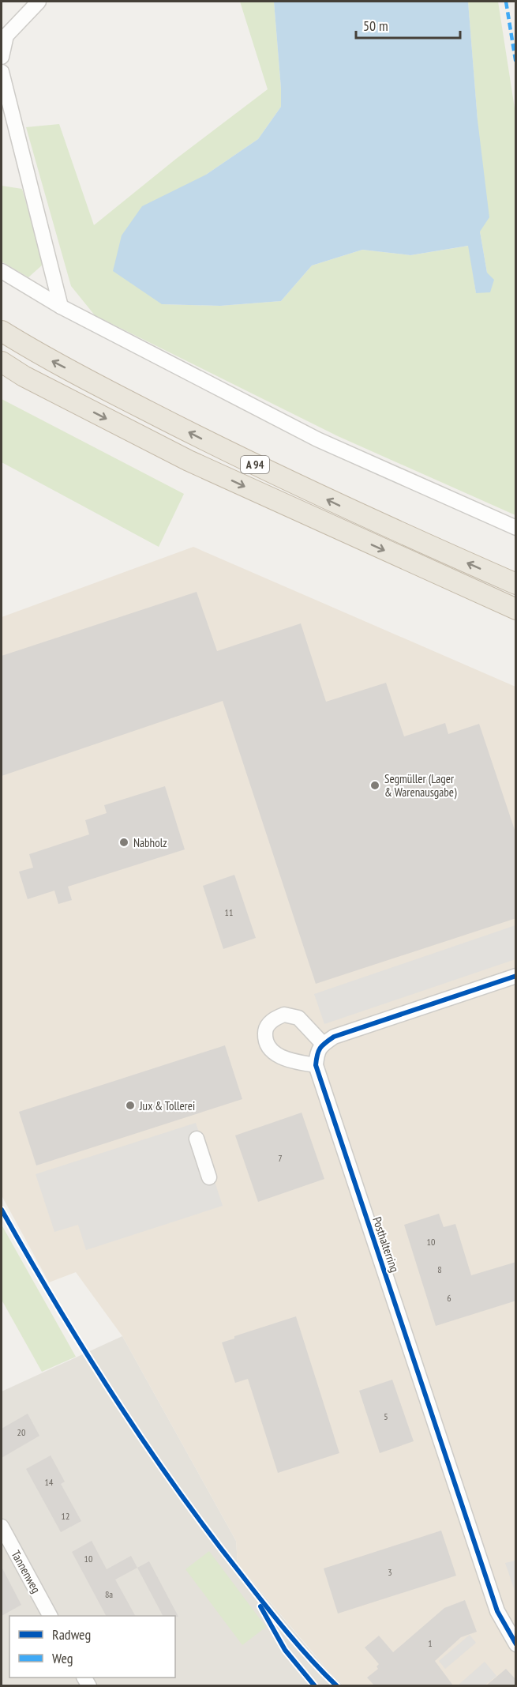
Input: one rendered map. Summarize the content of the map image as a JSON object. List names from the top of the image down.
{
  "streets": {
    "highway": ["A 94"],
    "street": ["Posthalterring", "Tannenweg"]
  },
  "places": ["Segmüller (Lager & Warenausgabe)", "Nabholz", "Jux & Tollerei"],
  "house_numbers": [
    "11",
    "7",
    "10",
    "8",
    "6",
    "5",
    "20",
    "14",
    "12",
    "10",
    "3",
    "8a",
    "1"
  ],
  "legend": ["Radweg", "Weg"],
  "scale_bar": "50 m"
}
